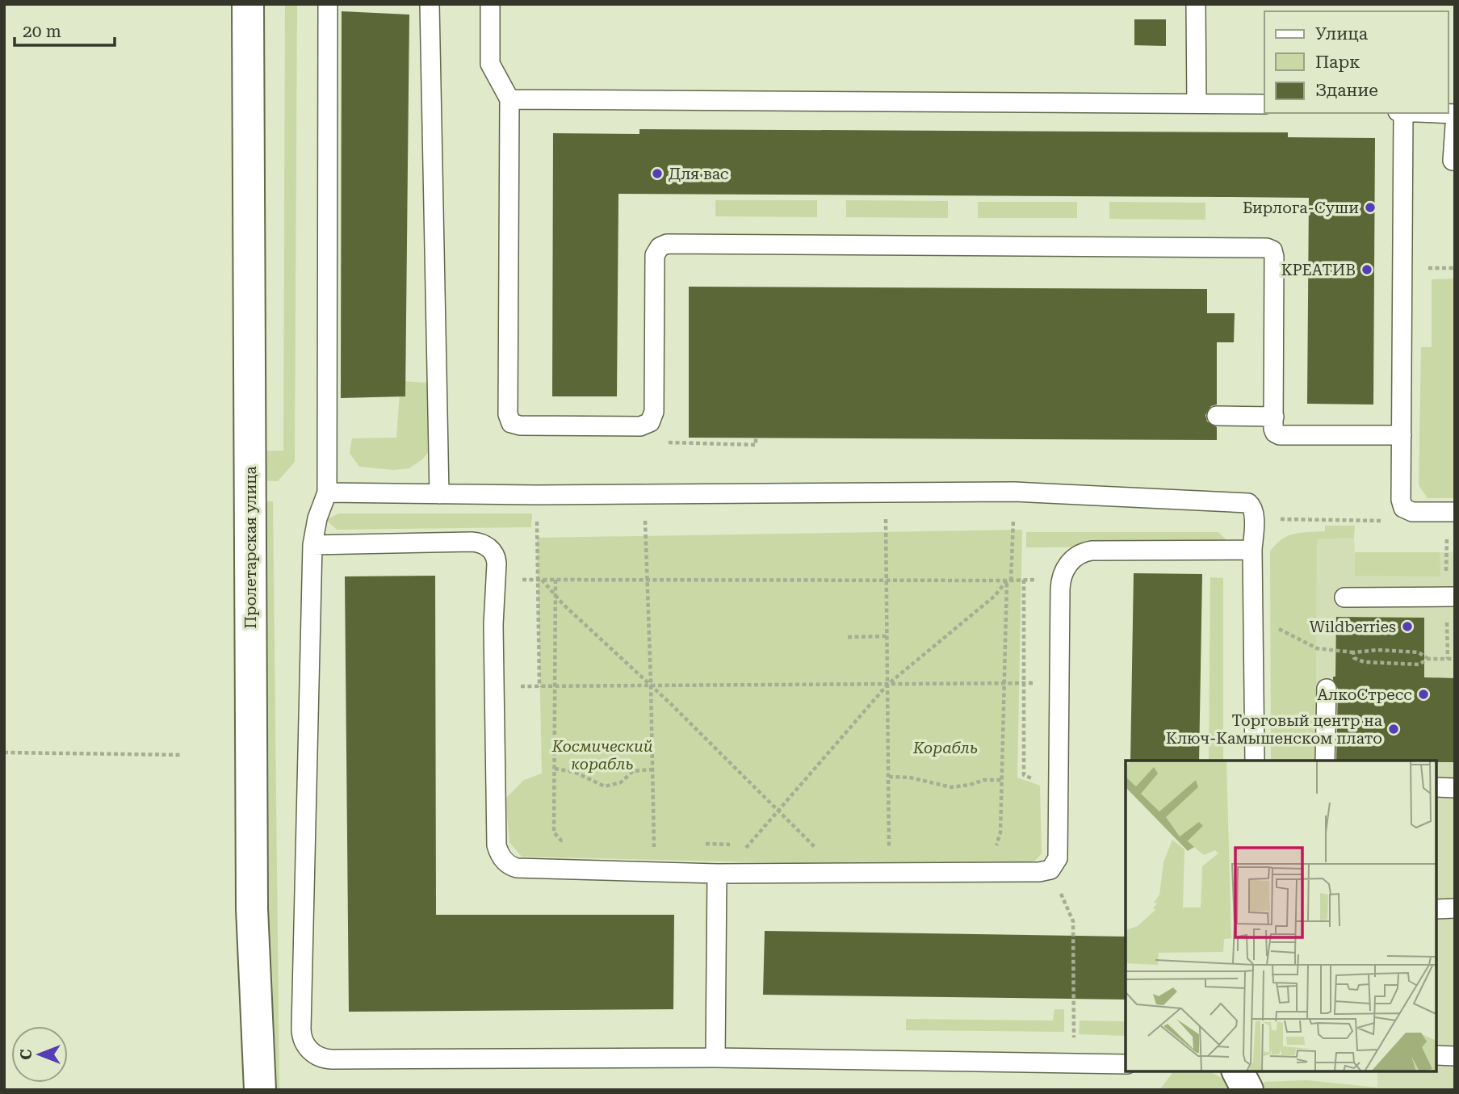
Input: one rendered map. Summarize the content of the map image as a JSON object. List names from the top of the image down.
{
  "streets": {
    "street": ["Пролетарская улица"]
  },
  "parks": ["Космический корабль", "Корабль"],
  "places": [
    "Для вас",
    "Бирлога-Суши",
    "КРЕАТИВ",
    "Wildberries",
    "АлкоСтресс",
    "Торговый центр на Ключ-Камышенском плато"
  ],
  "legend": ["Улица", "Парк", "Здание"],
  "scale_bar": "20 m",
  "north": "left"
}
